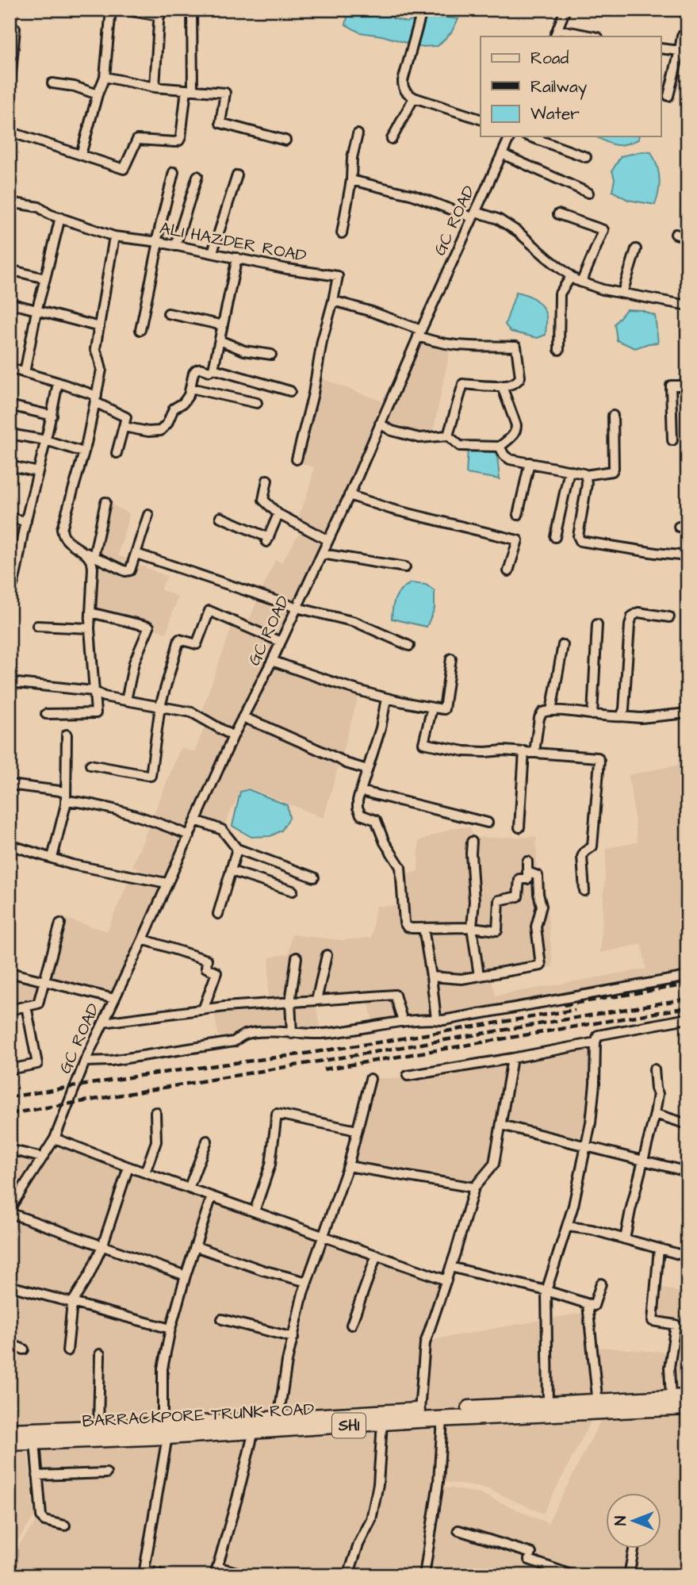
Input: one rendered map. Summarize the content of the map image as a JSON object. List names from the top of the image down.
{
  "streets": {
    "main road": ["BARRACKPORE TRUNK ROAD", "SH1"],
    "street": ["GC ROAD", "ALI HAZDER ROAD"]
  },
  "legend": ["Road", "Railway", "Water"],
  "north": "left"
}
